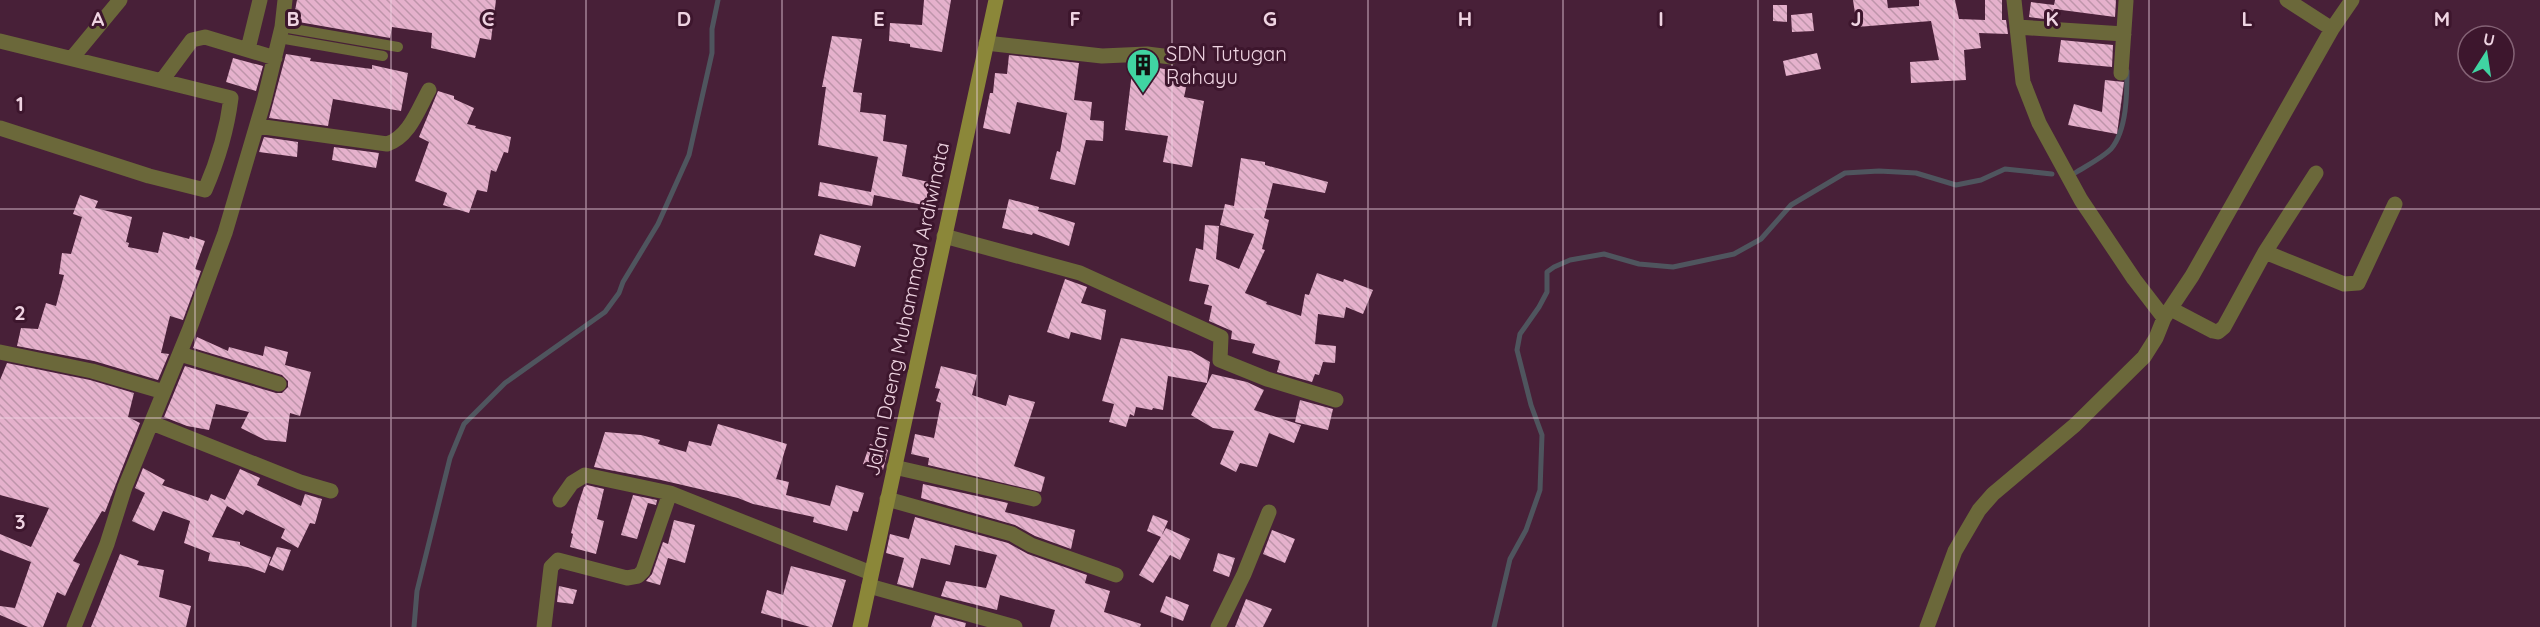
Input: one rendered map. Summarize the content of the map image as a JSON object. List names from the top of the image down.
{
  "streets": {
    "main road": ["Jalan Daeng Muhammad Ardiwinata"]
  },
  "places": {
    "building": ["SDN Tutugan Rahayu"]
  },
  "north": "top",
  "grid": {
    "columns": [
      "A",
      "B",
      "C",
      "D",
      "E",
      "F",
      "G",
      "H",
      "I",
      "J",
      "K",
      "L",
      "M"
    ],
    "rows": ["1", "2", "3"]
  }
}
